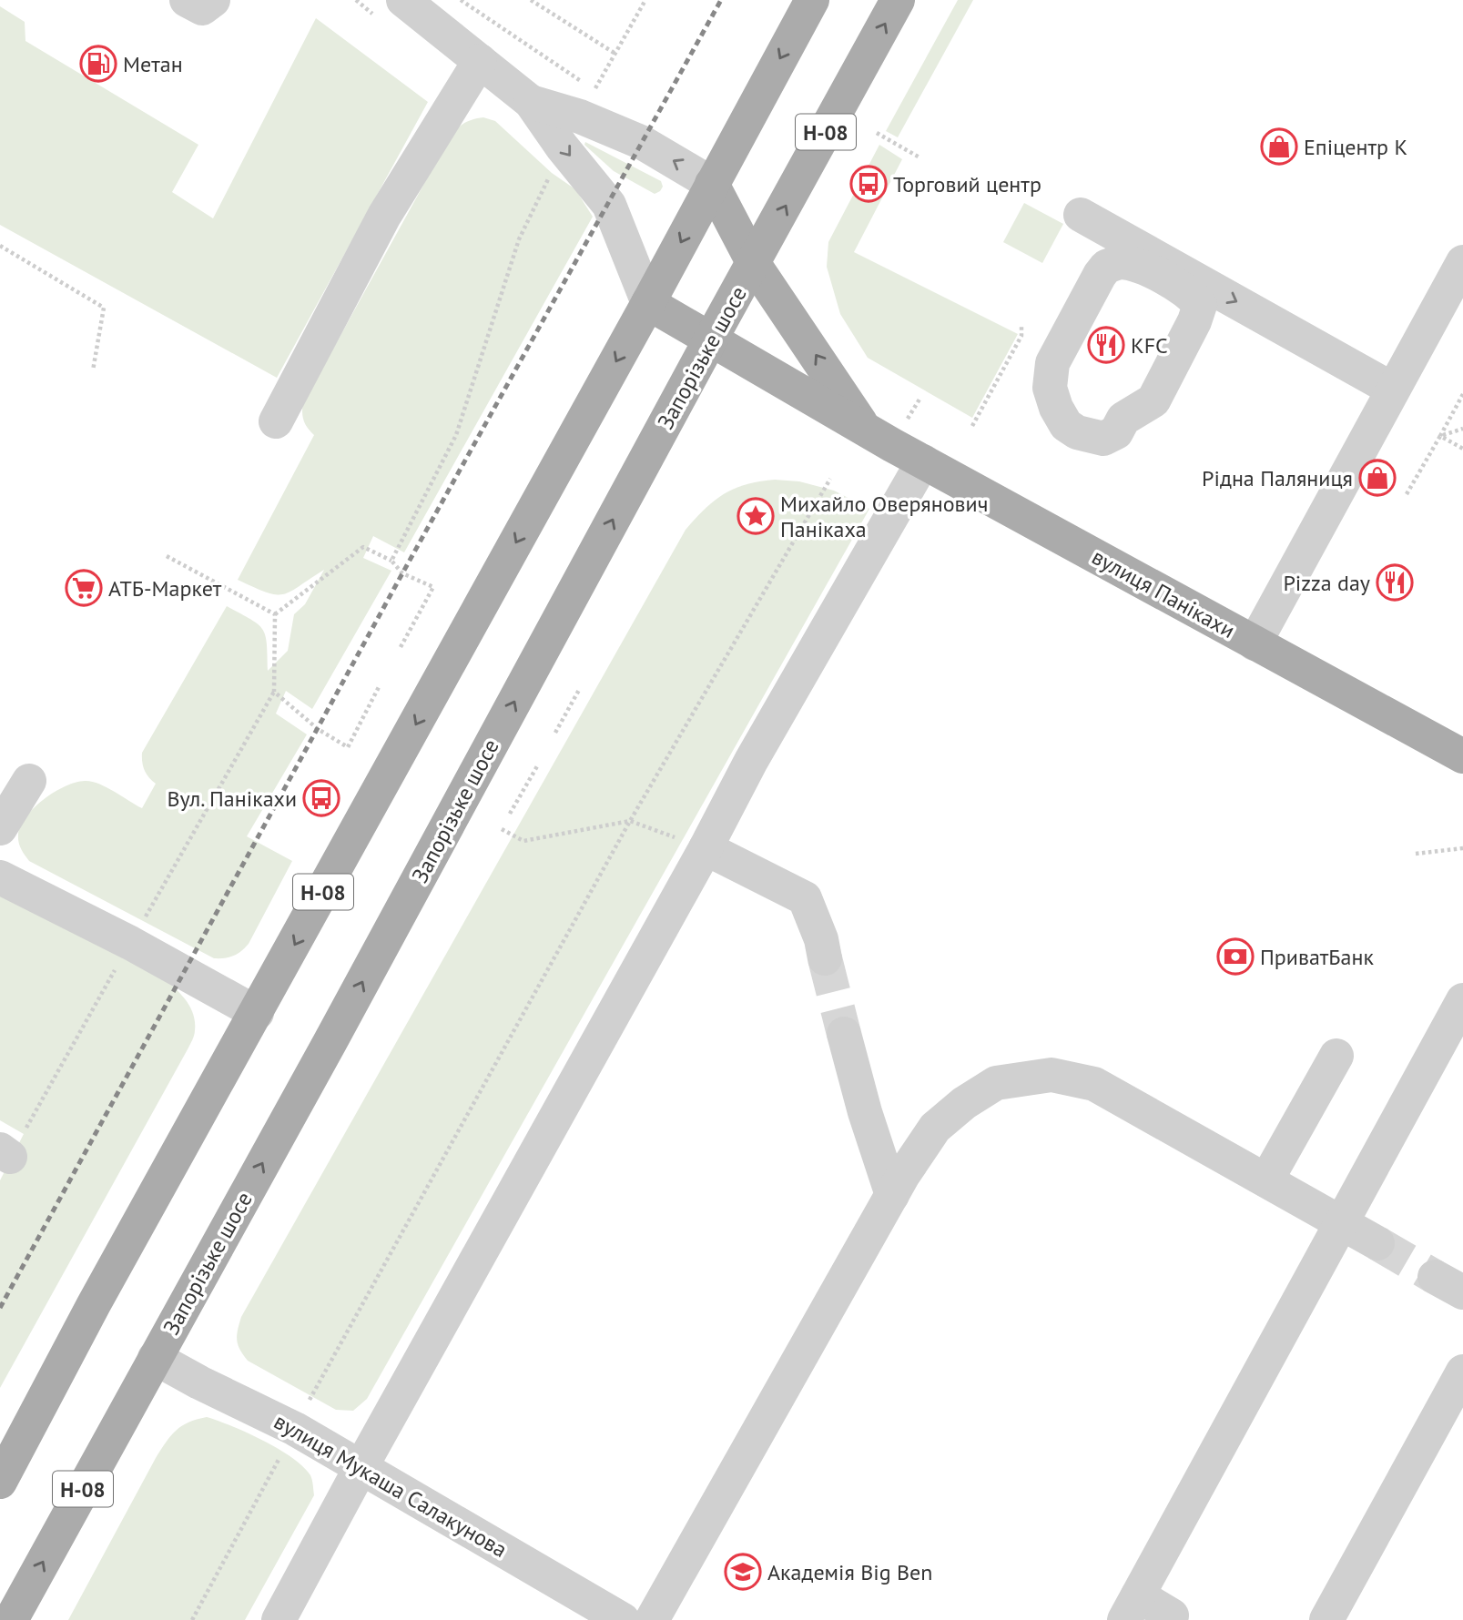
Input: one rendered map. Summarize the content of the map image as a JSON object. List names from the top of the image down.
{
  "streets": {
    "main road": ["Н-08", "Запорізьке шосе", "вулиця Панікахи"],
    "street": ["вулиця Мукаша Салакунова"]
  },
  "crossings": [
    ["Н-08", "вулиця Панікахи"],
    ["Запорізьке шосе", "вулиця Панікахи"],
    ["Запорізьке шосе", "вулиця Мукаша Салакунова"]
  ],
  "places": {
    "fuel station": ["Метан"],
    "shop": ["Епіцентр К", "Рідна Паляниця"],
    "bus stop": ["Торговий центр", "Вул. Панікахи"],
    "restaurant": ["KFC", "Pizza day"],
    "place": ["Михайло Оверянович Панікаха"],
    "supermarket": ["АТБ-Маркет"],
    "bank": ["ПриватБанк"],
    "school or university": ["Академія Big Ben"]
  }
}
